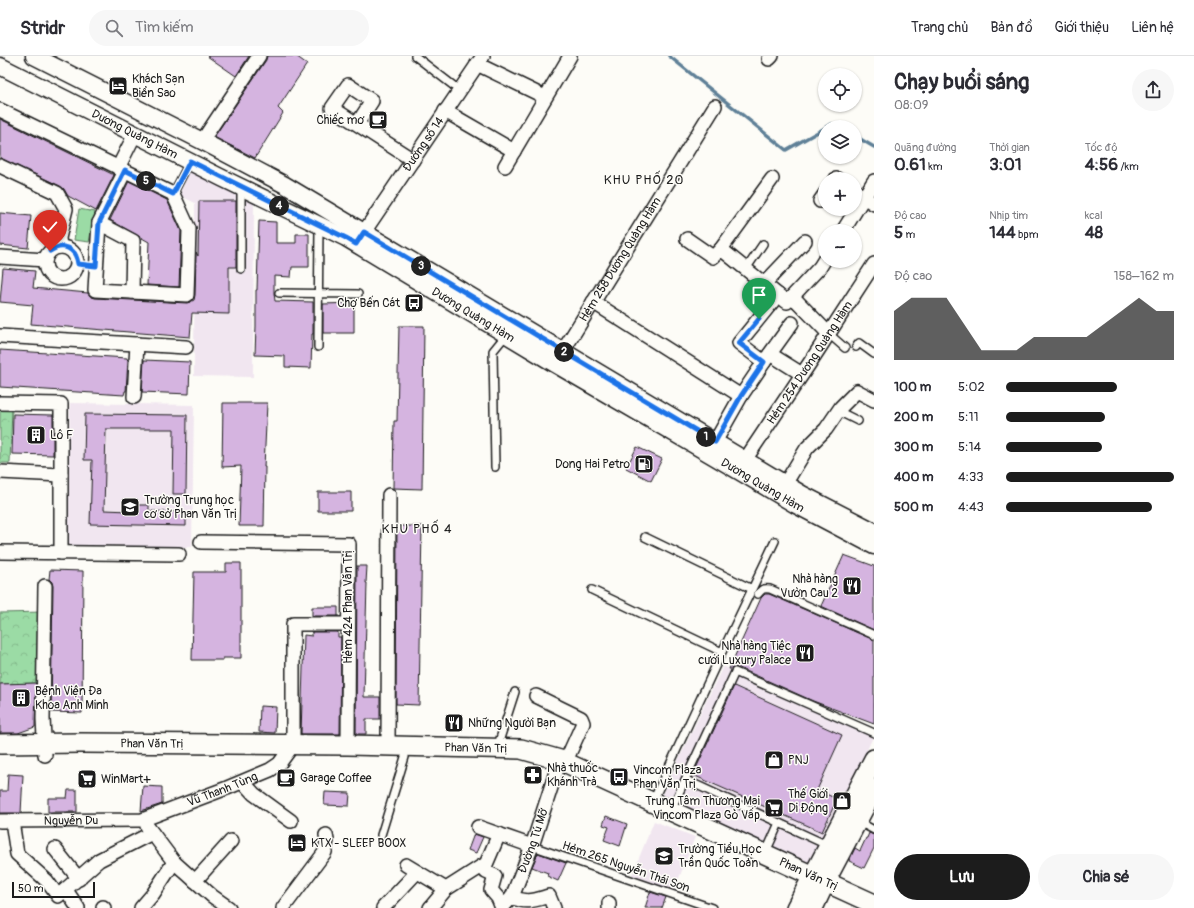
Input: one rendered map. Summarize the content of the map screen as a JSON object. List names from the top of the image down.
{
  "streets": {
    "main road": ["Phan Văn Trị"],
    "street": [
      "Dương Quảng Hàm",
      "Đường số 14",
      "Hẻm 258 Dương Quảng Hàm",
      "Hẻm 254 Dương Quảng Hàm",
      "Hẻm 424 Phan Văn Trị",
      "Vũ Thanh Tùng",
      "Nguyễn Du",
      "Đường Tú Mỡ"
    ],
    "lane": ["Hẻm 265 Nguyễn Thái Sơn"]
  },
  "crossings": [
    ["Dương Quảng Hàm", "Đường số 14"],
    ["Dương Quảng Hàm", "Hẻm 258 Dương Quảng Hàm"],
    ["Dương Quảng Hàm", "Hẻm 254 Dương Quảng Hàm"],
    ["Hẻm 424 Phan Văn Trị", "Phan Văn Trị"],
    ["Phan Văn Trị", "Vũ Thanh Tùng"],
    ["Phan Văn Trị", "Đường Tú Mỡ"],
    ["Vũ Thanh Tùng", "Nguyễn Du"],
    ["Đường Tú Mỡ", "Hẻm 265 Nguyễn Thái Sơn"]
  ],
  "districts": ["KHU PHỐ 20", "KHU PHỐ 4"],
  "places": {
    "hotel": ["Khách Sạn Biển Sao", "KTX - SLEEP BOOX"],
    "cafe": ["Chiếc mơ", "Garage Coffee"],
    "bus stop": ["Chợ Bến Cát", "Vincom Plaza Phan Văn Trị"],
    "building": ["Lô F", "Bệnh Viện Đa Khoa Anh Minh"],
    "fuel station": ["Dong Hai Petro"],
    "school or university": ["Trường Trung học cơ sở Phan Văn Trị", "Trường Tiểu Học Trần Quốc Toản"],
    "restaurant": ["Nhà hàng Vườn Cau 2", "Nhà hàng Tiệc cưới Luxury Palace", "Những Người Bạn"],
    "shop": ["PNJ", "Thế Giới Di Động"],
    "pharmacy": ["Nhà thuốc Khánh Trà"],
    "supermarket": ["WinMart+", "Trung Tâm Thương Mại Vincom Plaza Gò Vấp"]
  },
  "scale_bar": "50 m",
  "page": {
    "header": "Stridr",
    "search": "Tìm kiếm",
    "nav": [
      "Trang chủ",
      "Bản đồ",
      "Giới thiệu",
      "Liên hệ"
    ],
    "heading": ["Chạy buổi sáng", "08:09"],
    "map_buttons": ["+", "−"],
    "stats": [
      ["Quãng đường", "0.61 km"],
      ["Thời gian", "3:01"],
      ["Tốc độ", "4:56 /km"],
      ["Độ cao", "5 m"],
      ["Nhịp tim", "144 bpm"],
      ["kcal", "48"]
    ],
    "pins": [
      "5",
      "4",
      "3",
      "2",
      "1"
    ],
    "chart": ["Độ cao", "158–162 m"],
    "list": [
      {
        "name": "100 m",
        "note": "5:02"
      },
      {
        "name": "200 m",
        "note": "5:11"
      },
      {
        "name": "300 m",
        "note": "5:14"
      },
      {
        "name": "400 m",
        "note": "4:33"
      },
      {
        "name": "500 m",
        "note": "4:43"
      }
    ],
    "buttons": ["Lưu", "Chia sẻ"],
    "scale": "50 m"
  }
}
